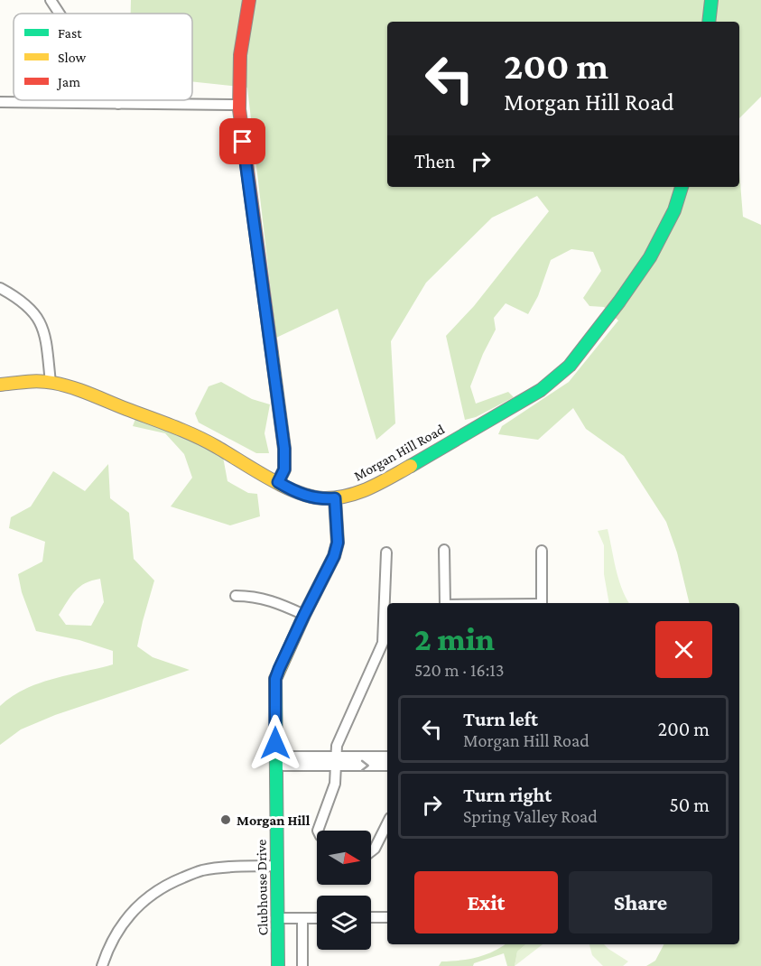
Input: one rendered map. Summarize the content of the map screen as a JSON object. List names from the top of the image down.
{
  "streets": {
    "street": ["Morgan Hill Road", "Clubhouse Drive"]
  },
  "crossings": [
    ["Morgan Hill Road", "Clubhouse Drive"]
  ],
  "places": ["Morgan Hill"],
  "legend": ["Fast", "Slow", "Jam"],
  "north": "right",
  "page": {
    "turn": ["200 m", "Morgan Hill Road"],
    "then": "Then",
    "heading": ["2 min", "520 m · 16:13"],
    "list": [
      {
        "name": "Turn left",
        "note": "Morgan Hill Road",
        "value": "200 m"
      },
      {
        "name": "Turn right",
        "note": "Spring Valley Road",
        "value": "50 m"
      }
    ],
    "buttons": ["Exit", "Share"]
  }
}
